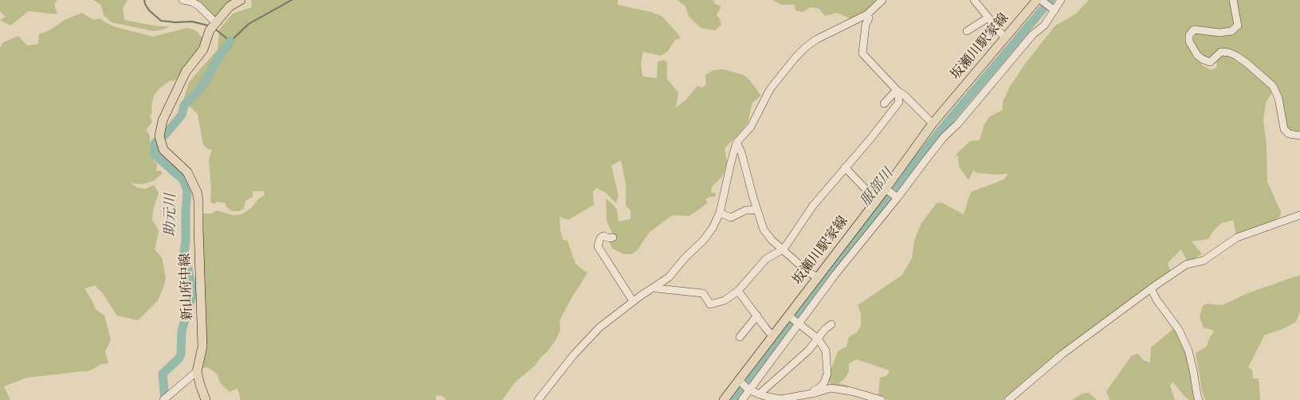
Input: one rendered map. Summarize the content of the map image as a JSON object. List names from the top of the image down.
{
  "streets": {
    "main road": ["坂瀬川駅家線", "新山府中線"]
  },
  "water": ["服部川", "助元川"]
}
